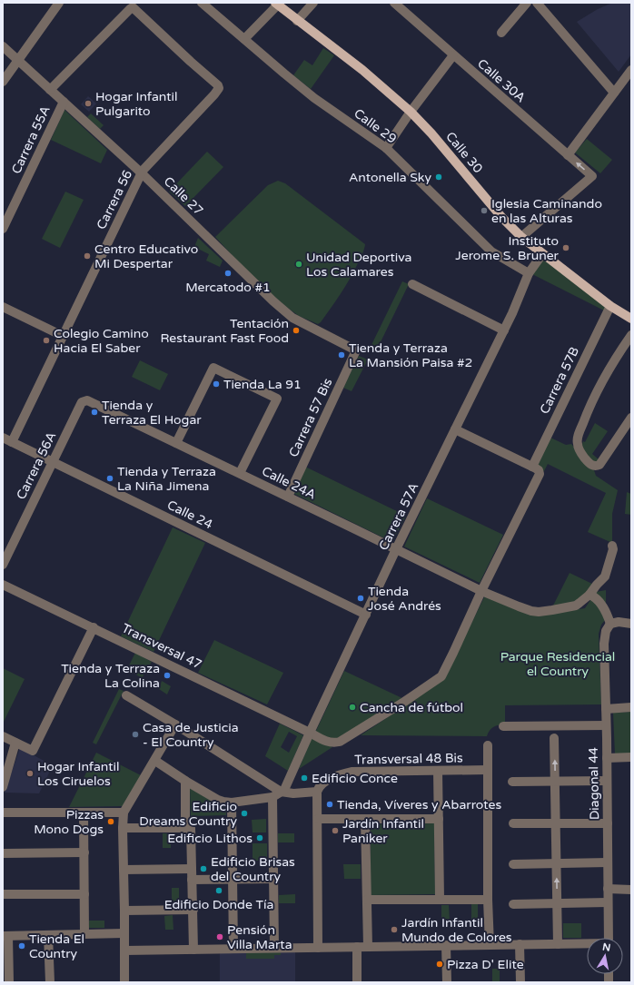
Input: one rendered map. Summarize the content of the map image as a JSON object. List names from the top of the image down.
{
  "streets": {
    "main road": ["Calle 30"],
    "street": [
      "Calle 30A",
      "Calle 29",
      "Carrera 55A",
      "Calle 27",
      "Carrera 56",
      "Carrera 57B",
      "Carrera 57 Bis",
      "Carrera 56A",
      "Calle 24A",
      "Calle 24",
      "Carrera 57A",
      "Transversal 47",
      "Transversal 48 Bis",
      "Diagonal 44"
    ]
  },
  "crossings": [
    ["Calle 30A", "Calle 30"],
    ["Calle 29", "Carrera 57A"],
    ["Carrera 55A", "Calle 27"],
    ["Carrera 55A", "Carrera 56"],
    ["Calle 30", "Carrera 57B"],
    ["Calle 30", "Carrera 57A"],
    ["Calle 27", "Carrera 56"],
    ["Calle 27", "Carrera 57 Bis"],
    ["Carrera 56", "Calle 24"],
    ["Carrera 57 Bis", "Calle 24A"],
    ["Carrera 56A", "Calle 24A"],
    ["Carrera 56A", "Calle 24"],
    ["Calle 24A", "Carrera 57A"],
    ["Calle 24A", "Transversal 47"],
    ["Calle 24", "Carrera 57A"],
    ["Carrera 57A", "Transversal 47"]
  ],
  "parks": ["Parque Residencial el Country"],
  "places": [
    "Hogar Infantil Pulgarito",
    "Antonella Sky",
    "Iglesia Caminando en las Alturas",
    "Instituto Jerome S. Bruner",
    "Centro Educativo Mi Despertar",
    "Unidad Deportiva Los Calamares",
    "Mercatodo #1",
    "Tentación Restaurant Fast Food",
    "Colegio Camino Hacia El Saber",
    "Tienda y Terraza La Mansión Paisa #2",
    "Tienda La 91",
    "Tienda y Terraza El Hogar",
    "Tienda y Terraza La Niña Jimena",
    "Tienda José Andrés",
    "Tienda y Terraza La Colina",
    "Cancha de fútbol",
    "Casa de Justicia - El Country",
    "Hogar Infantil Los Ciruelos",
    "Edificio Conce",
    "Tienda, Víveres y Abarrotes",
    "Edificio Dreams Country",
    "Pizzas Mono Dogs",
    "Jardín Infantil Paniker",
    "Edificio Lithos",
    "Edificio Brisas del Country",
    "Edificio Donde Tía",
    "Jardín Infantil Mundo de Colores",
    "Pensión Villa Marta",
    "Tienda El Country",
    "Pizza D' Elite"
  ],
  "north": "top"
}
